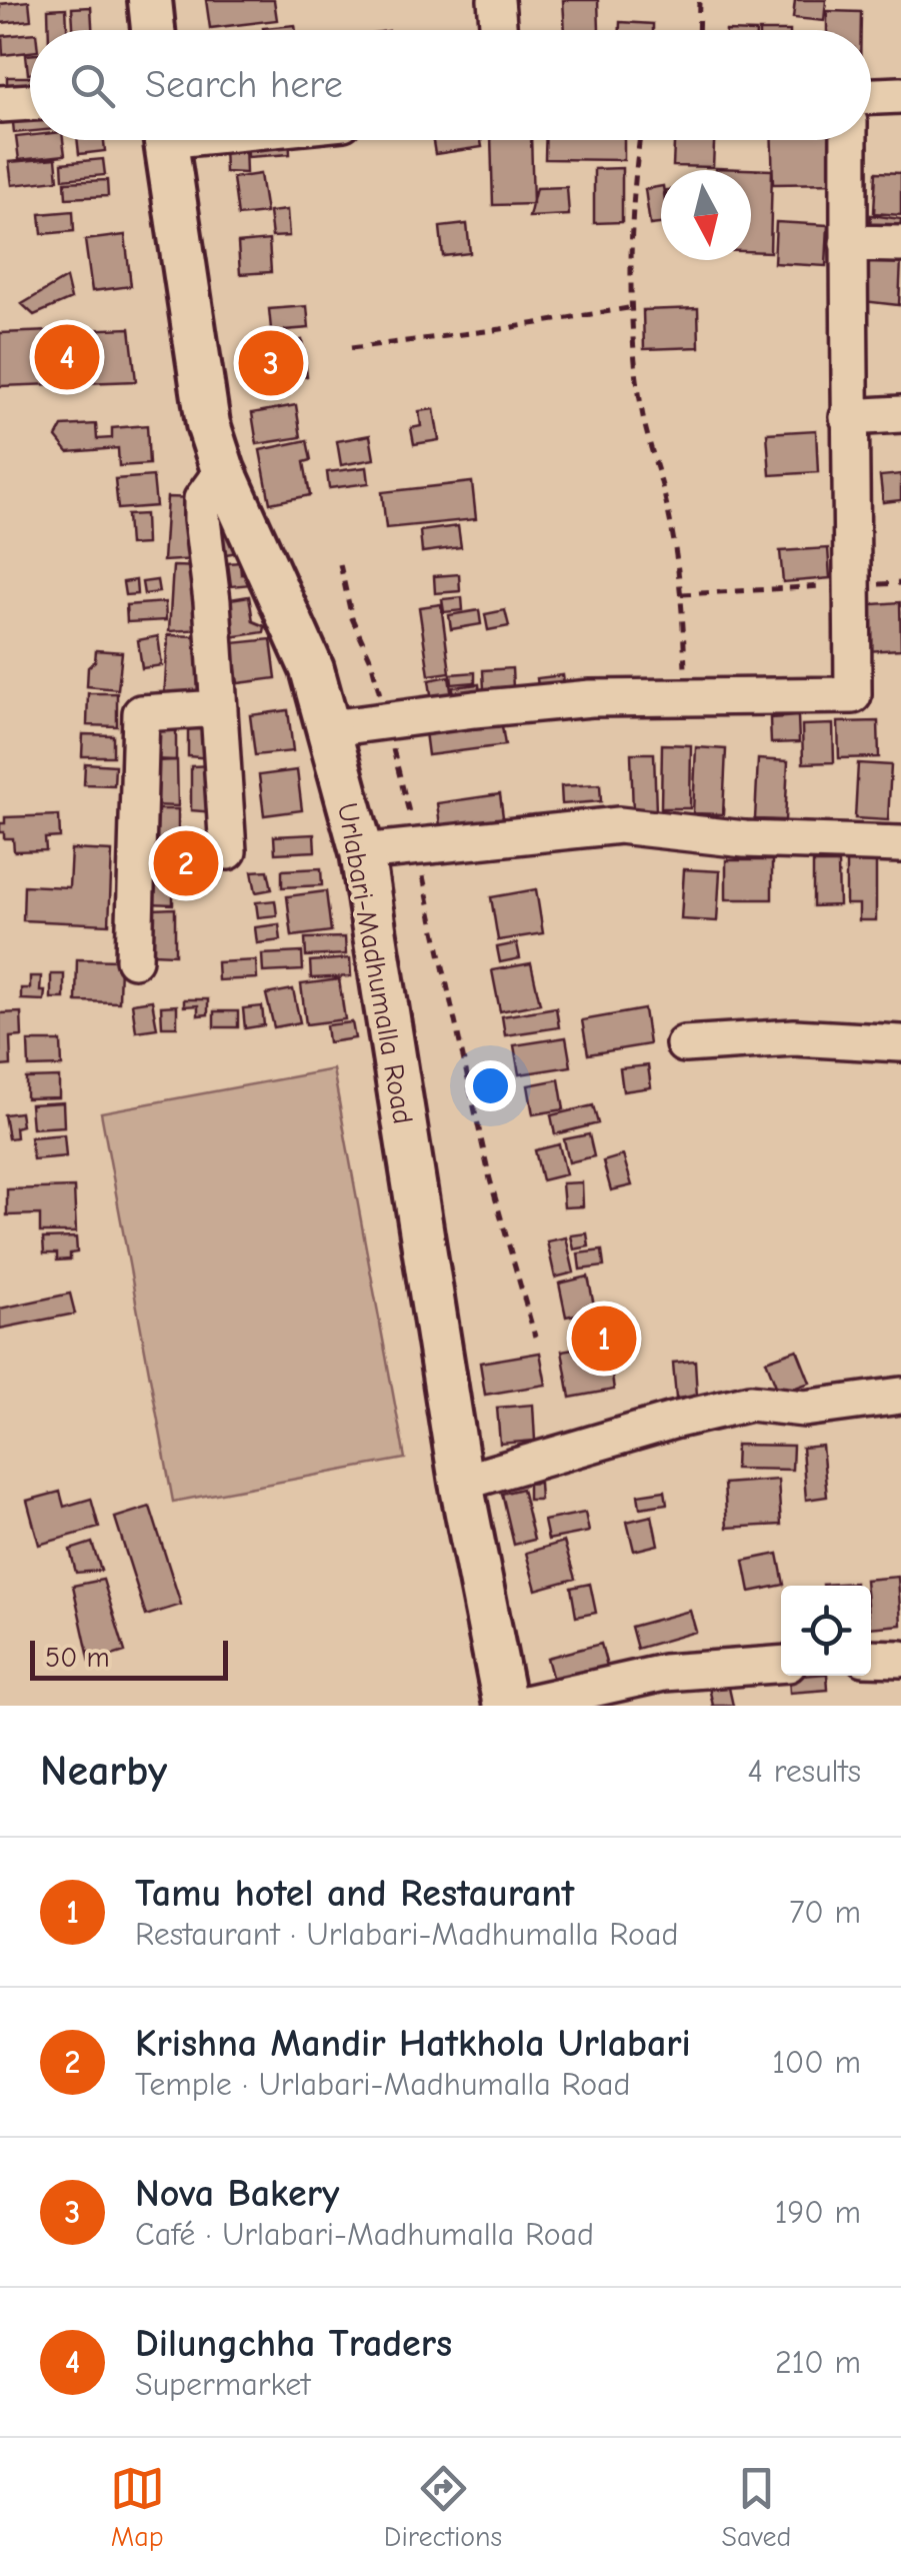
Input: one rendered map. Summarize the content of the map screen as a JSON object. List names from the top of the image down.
{
  "streets": {
    "main road": ["Urlabari-Madhumalla Road"]
  },
  "scale_bar": "50 m",
  "north": "bottom",
  "page": {
    "search": "Search here",
    "pins": [
      "4",
      "3",
      "2",
      "1"
    ],
    "scale": "50 m",
    "heading": ["Nearby", "4 results"],
    "list": [
      {
        "mark": "1",
        "name": "Tamu hotel and Restaurant",
        "note": "Restaurant · Urlabari-Madhumalla Road",
        "value": "70 m"
      },
      {
        "mark": "2",
        "name": "Krishna Mandir Hatkhola Urlabari",
        "note": "Temple · Urlabari-Madhumalla Road",
        "value": "100 m"
      },
      {
        "mark": "3",
        "name": "Nova Bakery",
        "note": "Café · Urlabari-Madhumalla Road",
        "value": "190 m"
      },
      {
        "mark": "4",
        "name": "Dilungchha Traders",
        "note": "Supermarket",
        "value": "210 m"
      }
    ],
    "nav": ["Map", "Directions", "Saved"]
  }
}
